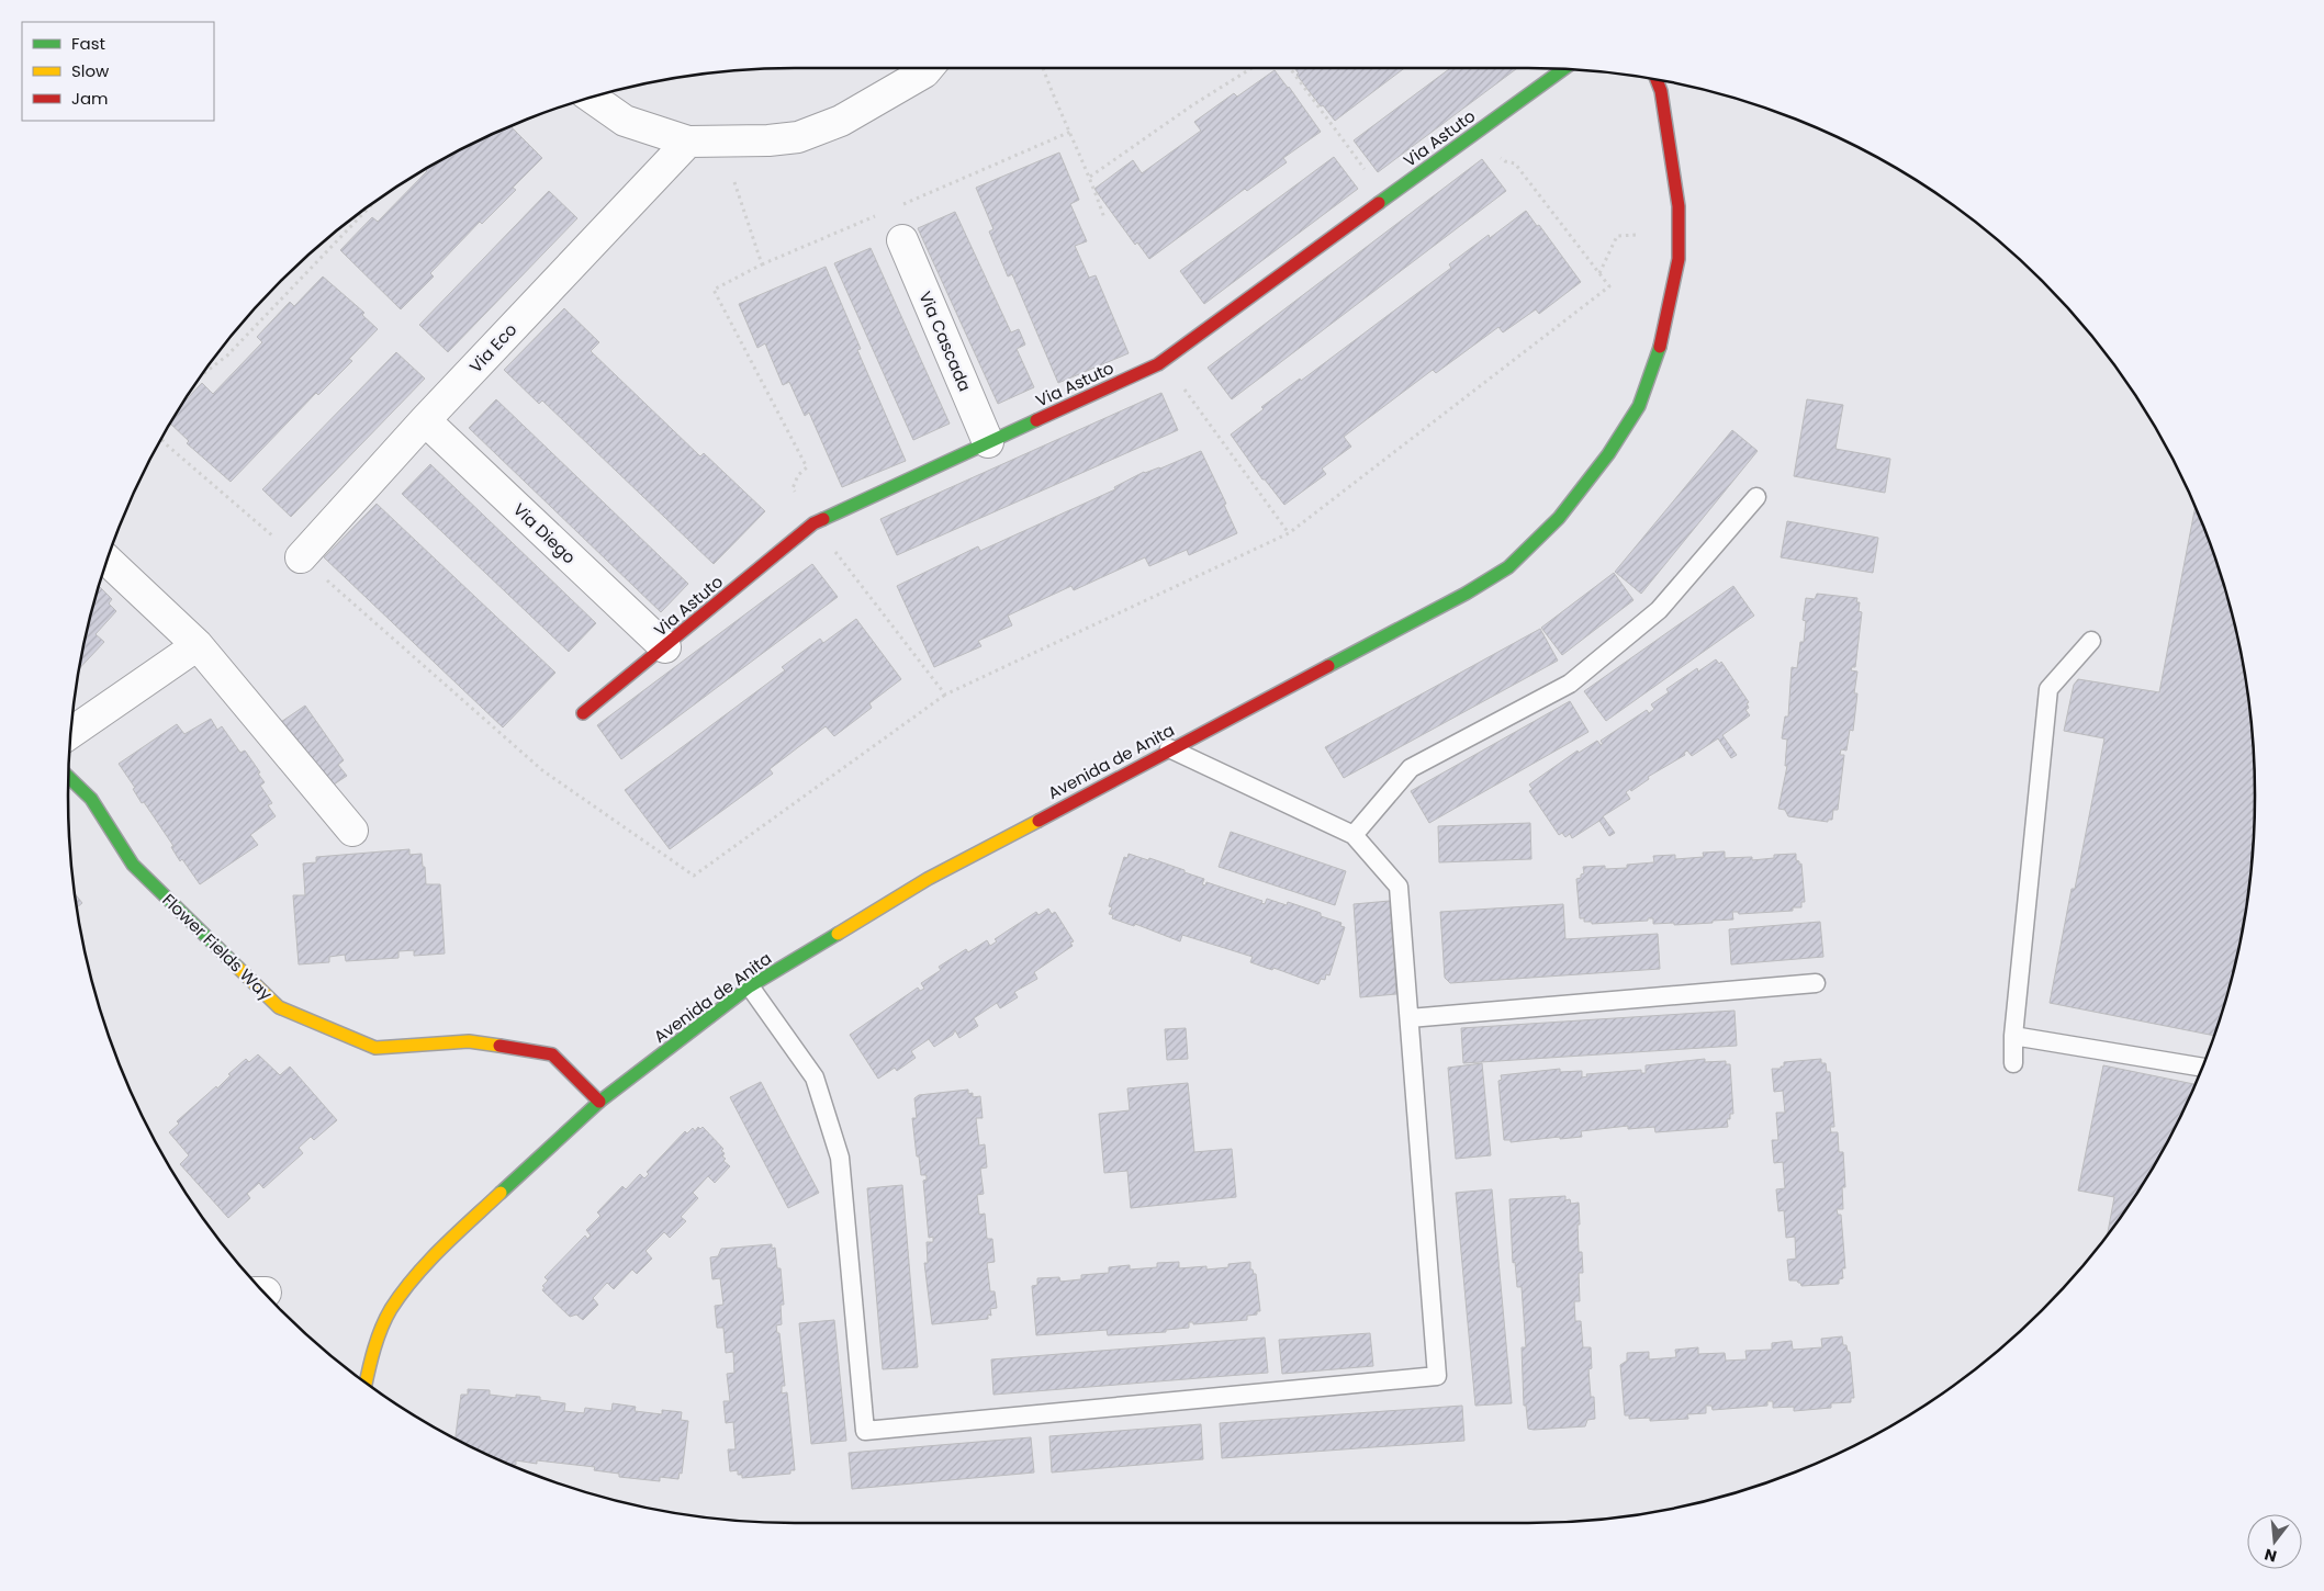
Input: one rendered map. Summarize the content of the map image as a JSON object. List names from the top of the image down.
{
  "streets": {
    "street": [
      "Via Astuto",
      "Via Cascada",
      "Via Eco",
      "Via Diego",
      "Avenida de Anita",
      "Flower Fields Way"
    ]
  },
  "crossings": [
    ["Via Astuto", "Via Cascada"],
    ["Via Astuto", "Via Diego"],
    ["Via Eco", "Via Diego"],
    ["Avenida de Anita", "Flower Fields Way"]
  ],
  "legend": ["Fast", "Slow", "Jam"],
  "north": "bottom"
}
